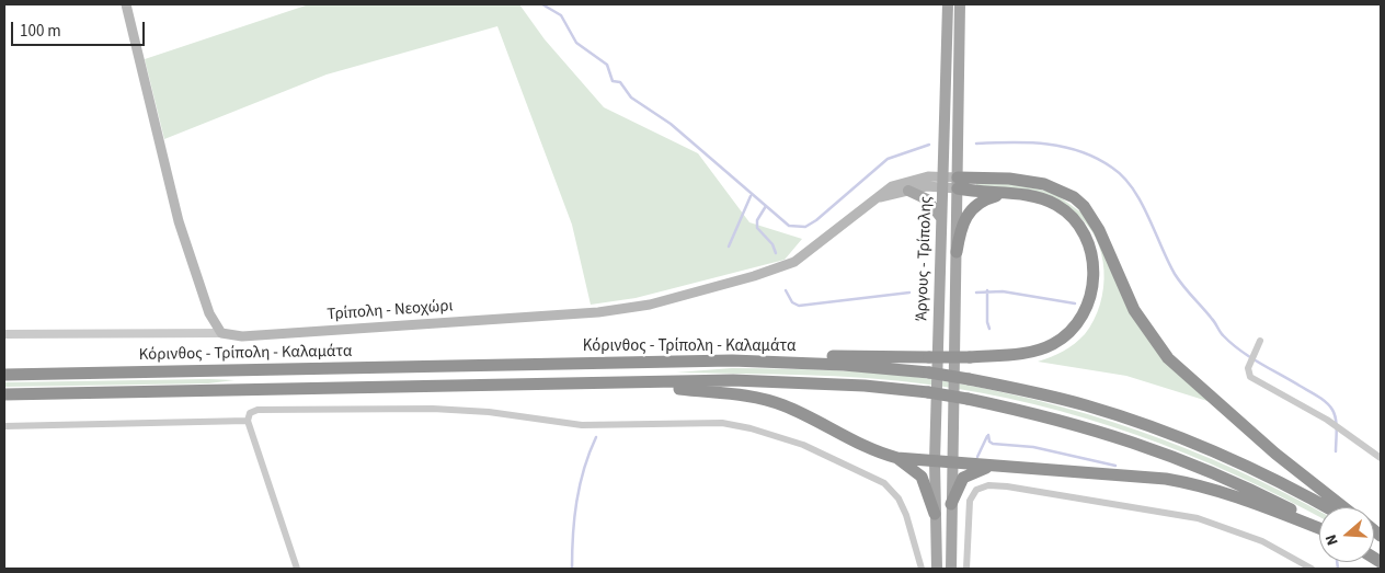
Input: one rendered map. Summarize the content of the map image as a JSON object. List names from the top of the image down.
{
  "streets": {
    "highway": ["Κόρινθος - Τρίπολη - Καλαμάτα"],
    "main road": ["Άργους - Τρίπολης", "Τρίπολη - Νεοχώρι"]
  },
  "crossings": [
    ["Άργους - Τρίπολης", "Τρίπολη - Νεοχώρι"]
  ],
  "scale_bar": "100 m",
  "north": "left"
}
